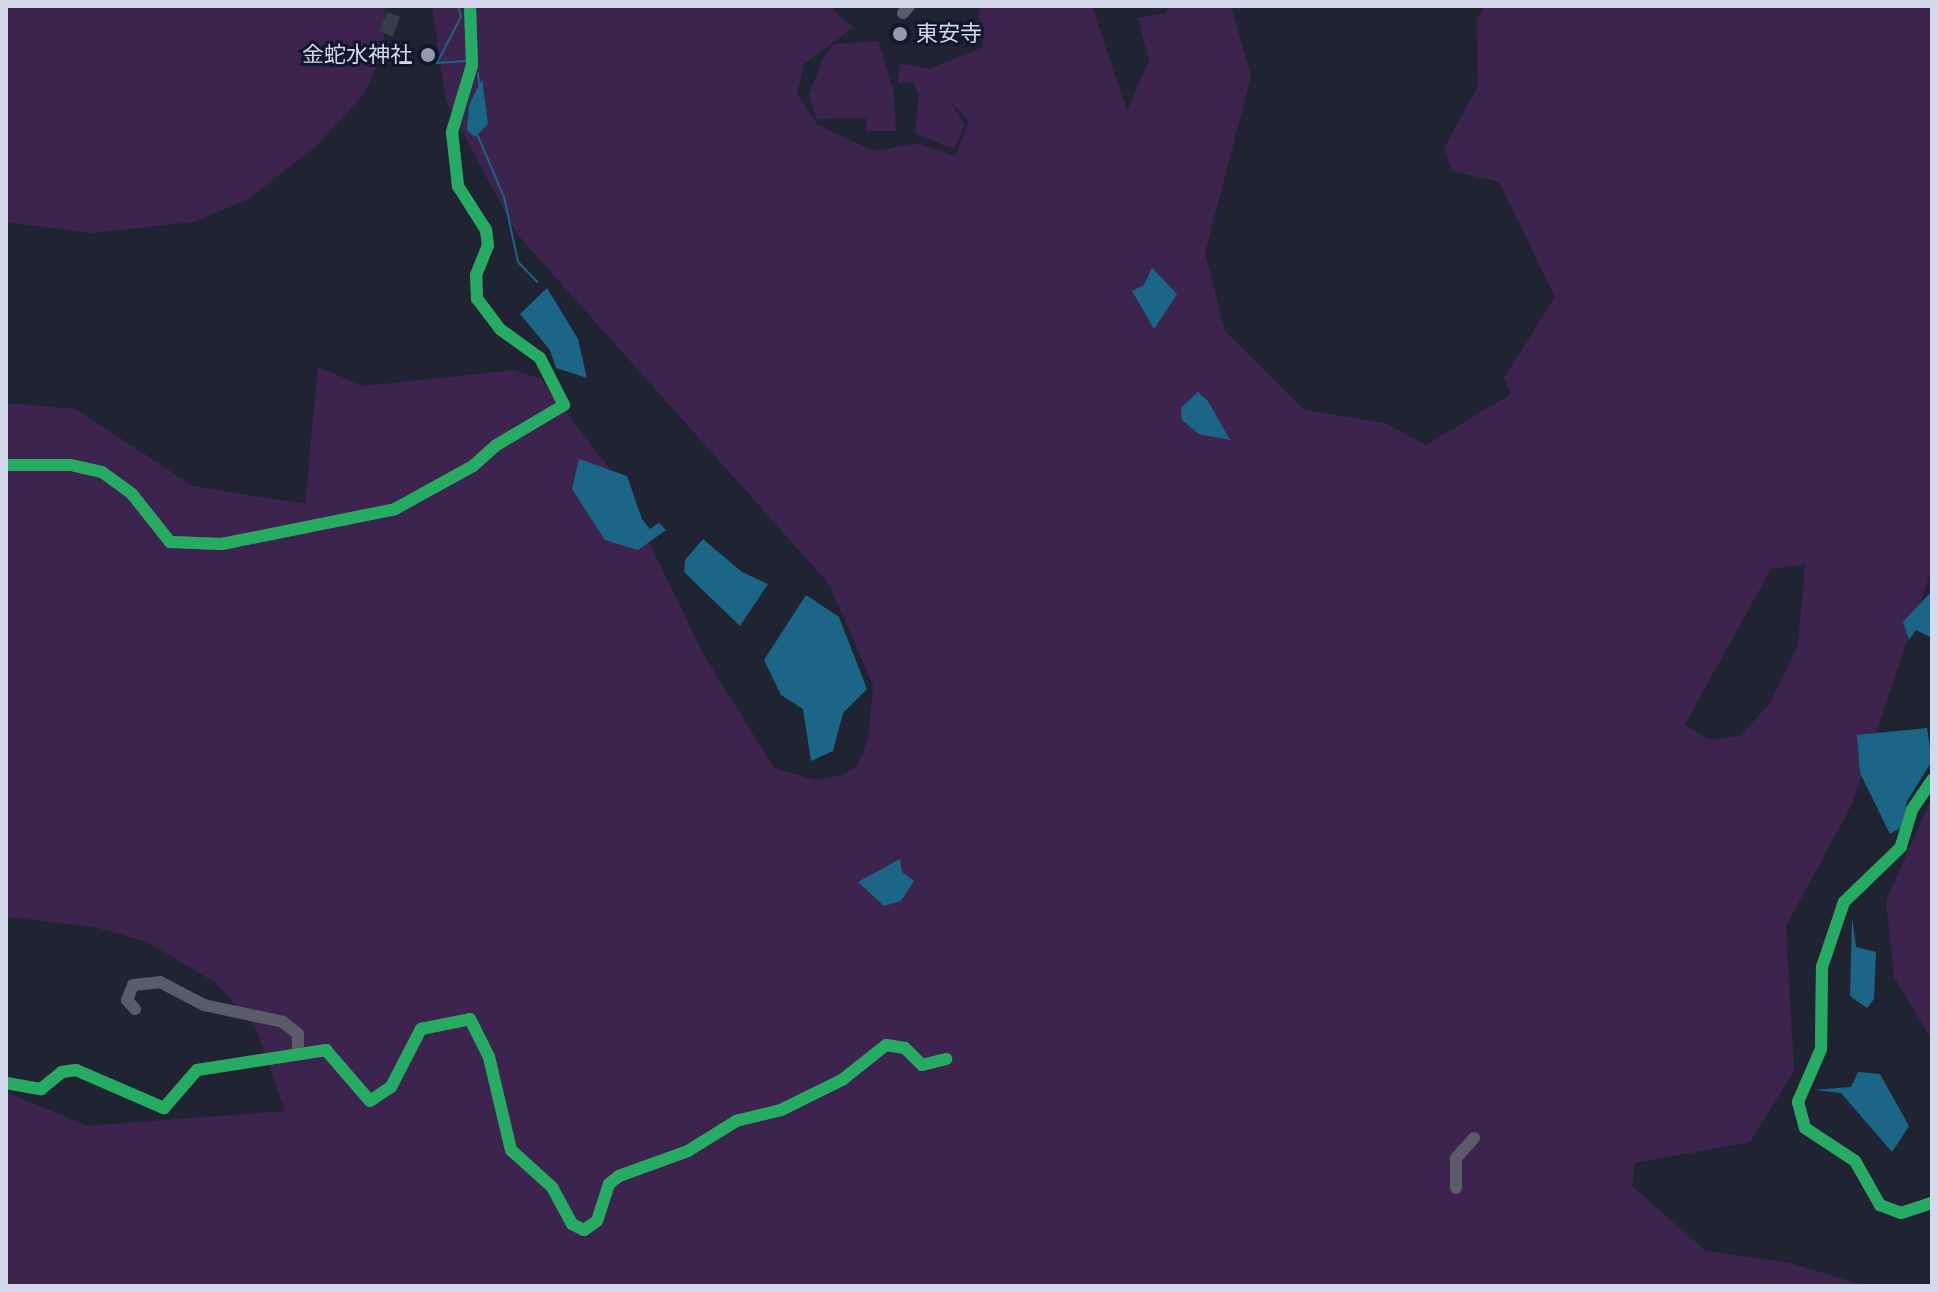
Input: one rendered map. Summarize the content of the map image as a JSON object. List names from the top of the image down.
{
  "places": ["東安寺", "金蛇水神社"]
}
